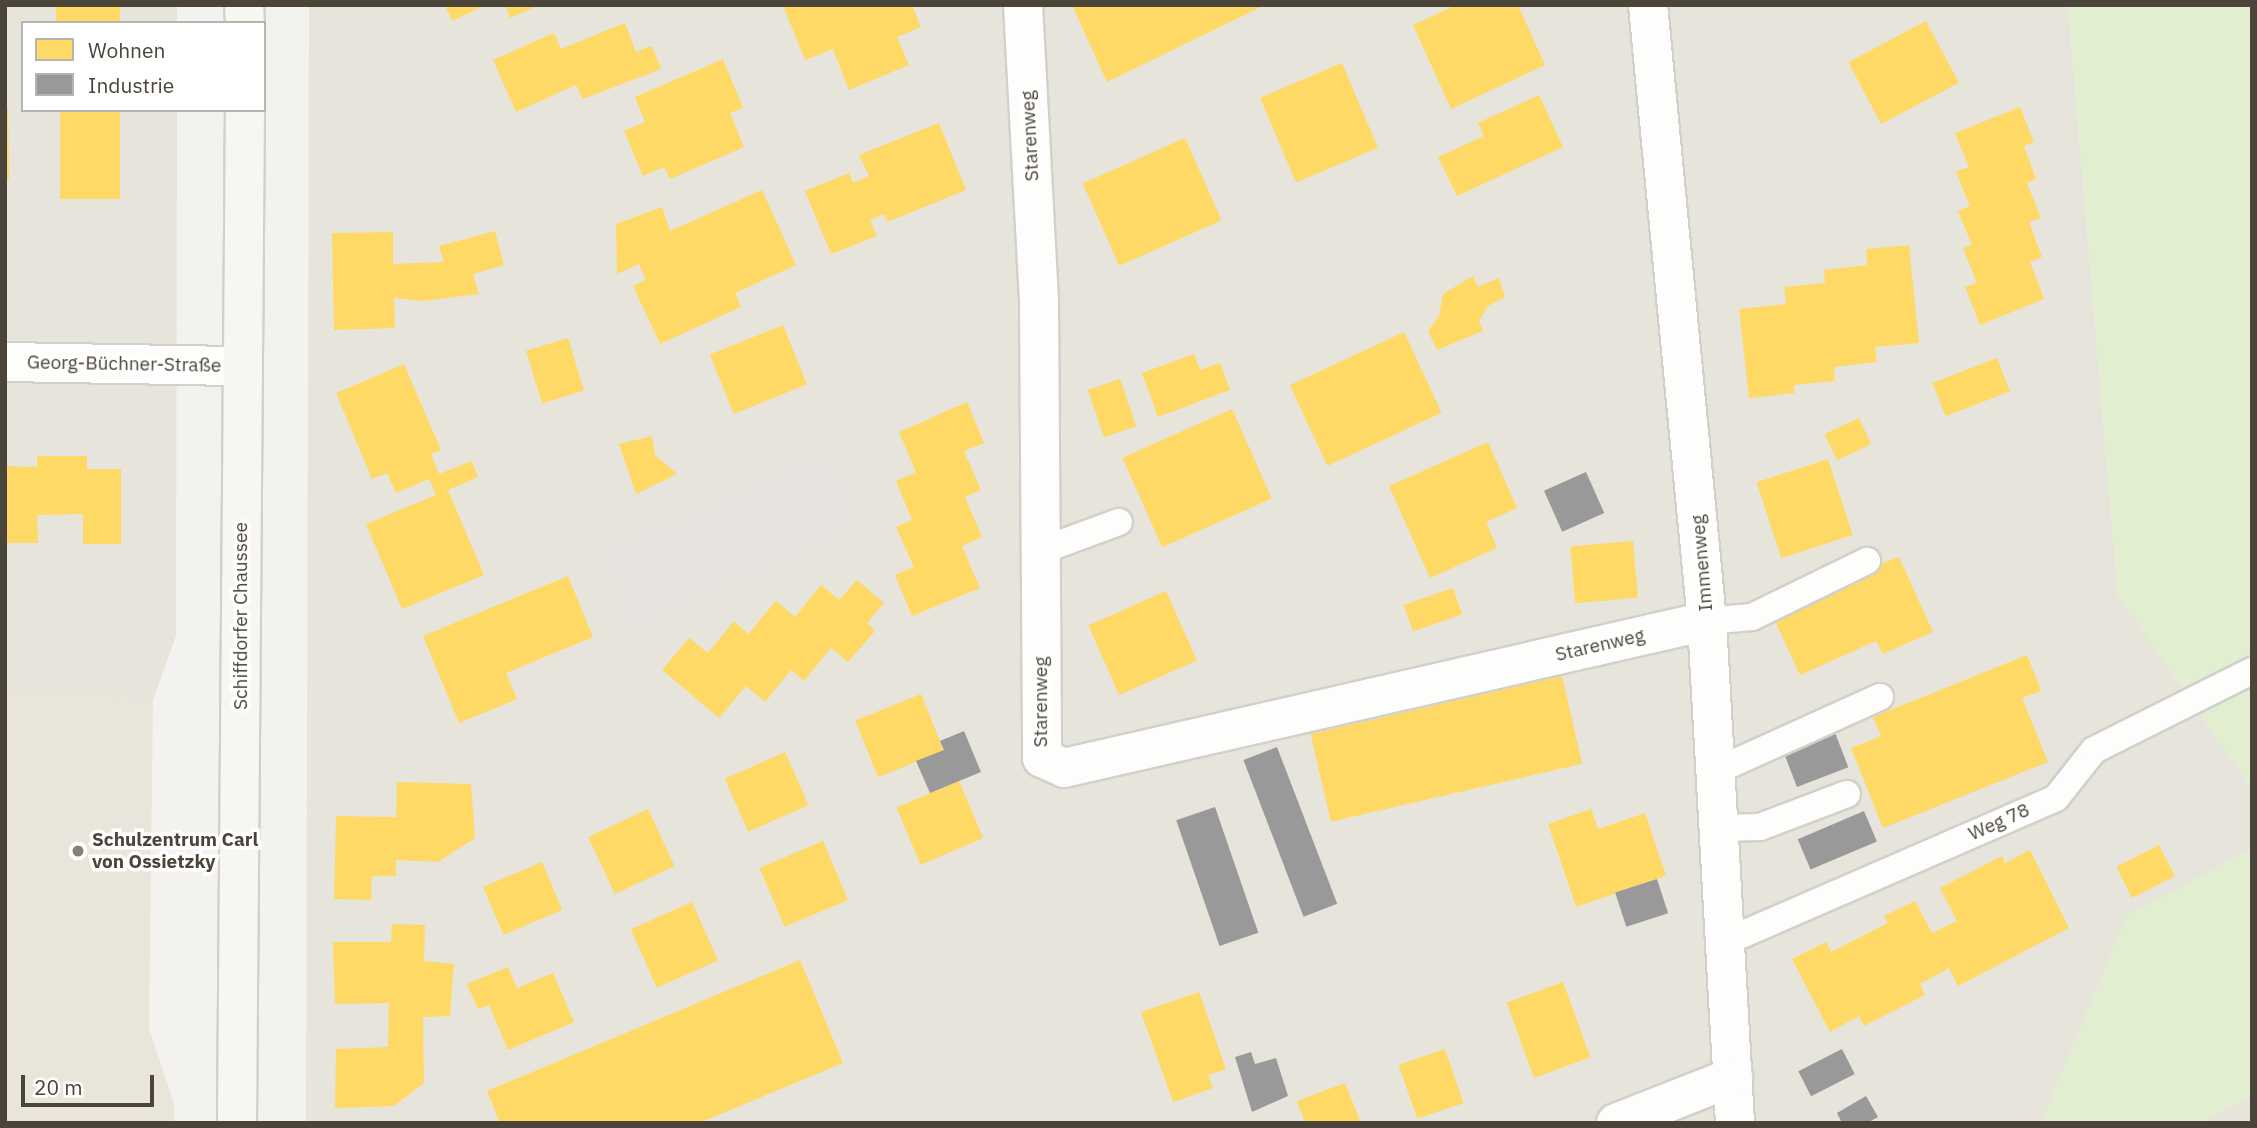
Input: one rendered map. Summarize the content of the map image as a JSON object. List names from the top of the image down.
{
  "streets": {
    "main road": ["Schiffdorfer Chaussee"],
    "street": ["Starenweg", "Georg-Büchner-Straße", "Immenweg"],
    "lane": ["Weg 78"]
  },
  "crossings": [
    ["Starenweg", "Immenweg"],
    ["Georg-Büchner-Straße", "Schiffdorfer Chaussee"],
    ["Immenweg", "Weg 78"]
  ],
  "places": ["Schulzentrum Carl von Ossietzky"],
  "legend": ["Wohnen", "Industrie"],
  "scale_bar": "20 m"
}
